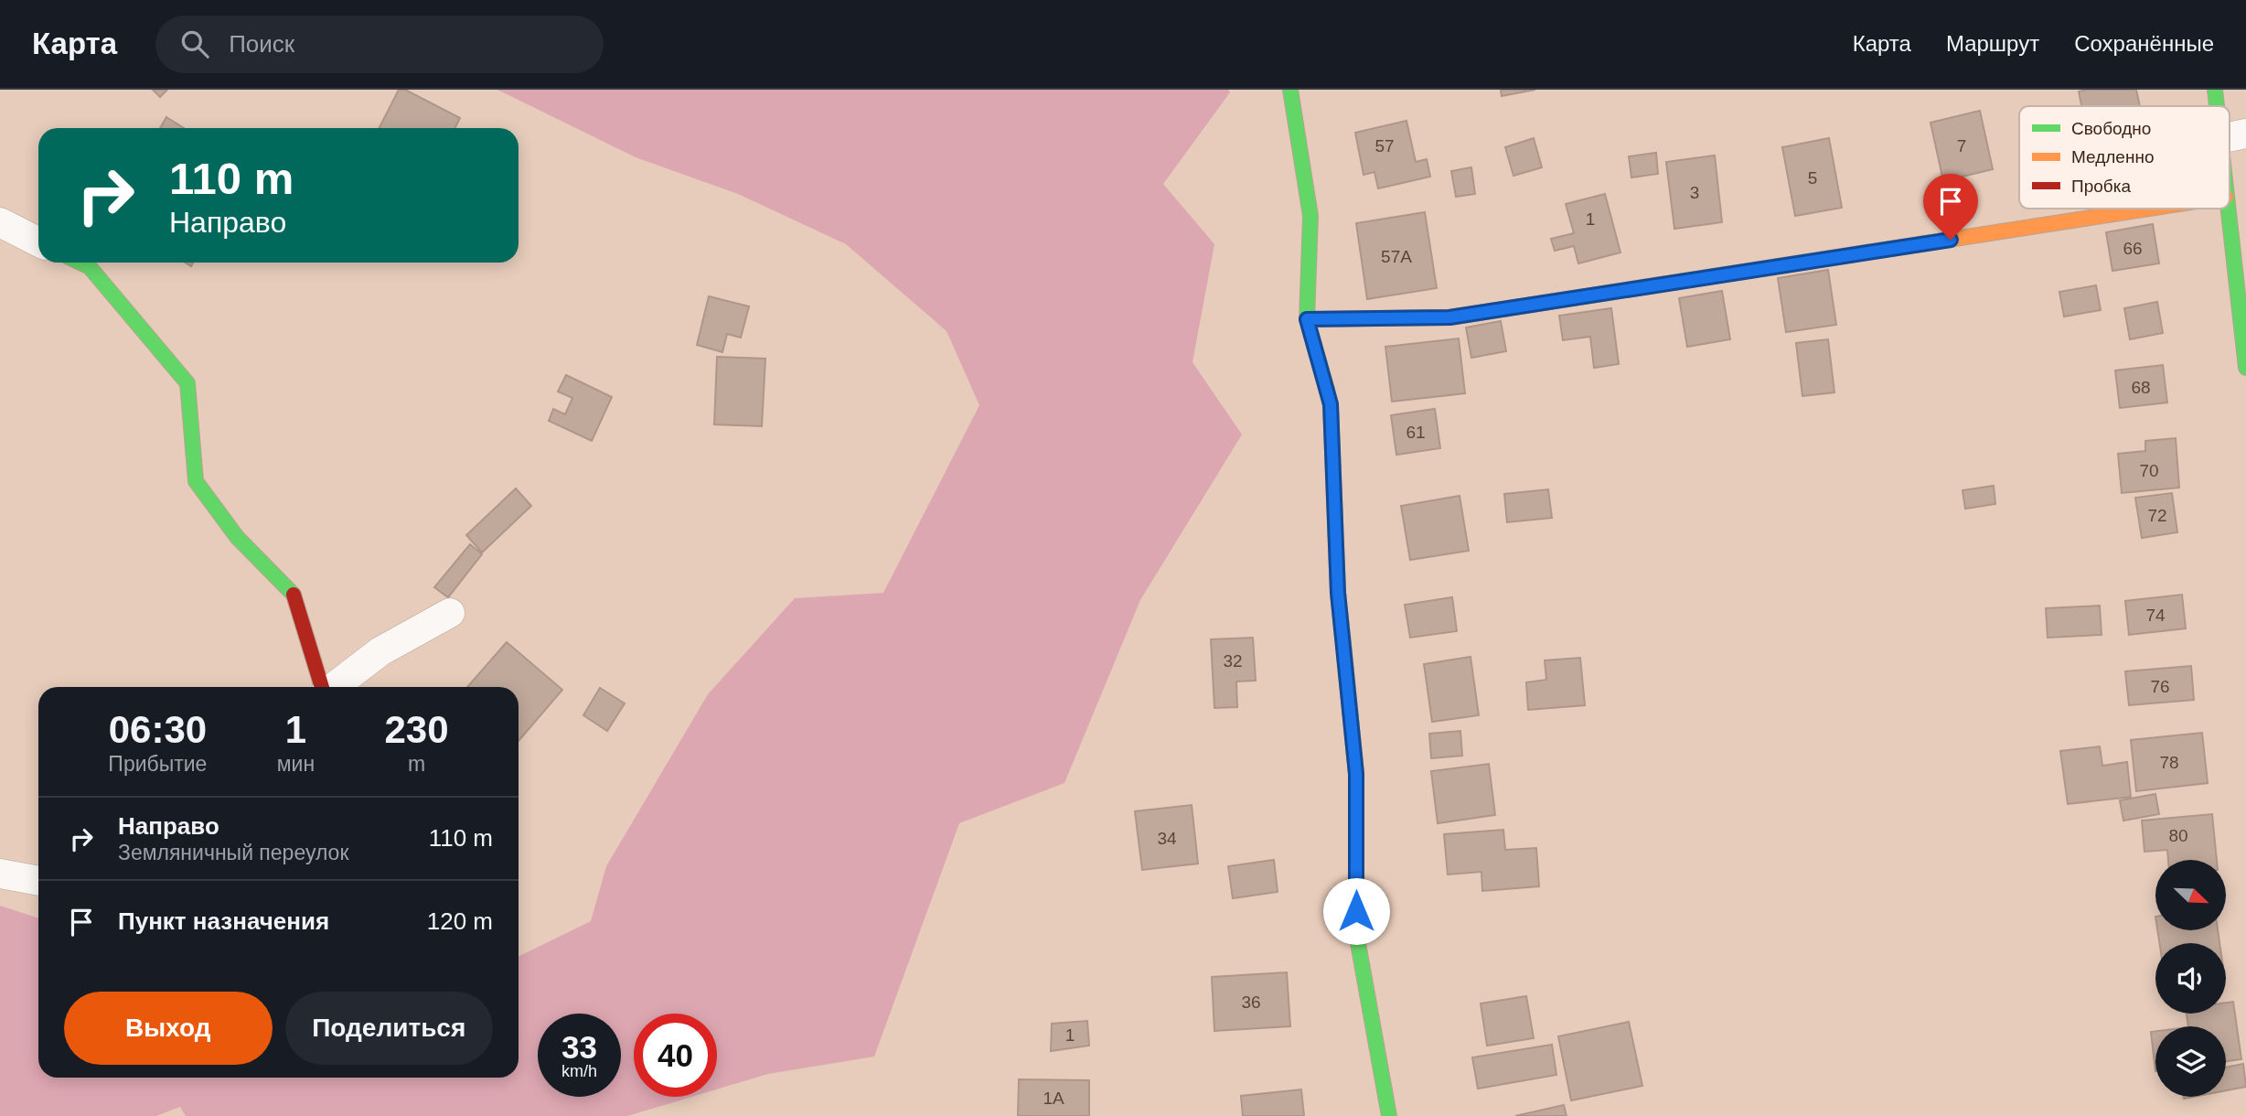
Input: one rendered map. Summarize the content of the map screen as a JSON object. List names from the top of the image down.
{
  "house_numbers": [
    "57",
    "7",
    "5",
    "3",
    "1",
    "66",
    "57А",
    "68",
    "61",
    "70",
    "72",
    "74",
    "32",
    "76",
    "78",
    "80",
    "34",
    "36",
    "1",
    "1А"
  ],
  "legend": ["Свободно", "Медленно", "Пробка"],
  "north": "bottom right",
  "page": {
    "header": "Карта",
    "search": "Поиск",
    "nav": ["Карта", "Маршрут", "Сохранённые"],
    "turn": ["110 m", "Направо"],
    "eta": [
      "06:30",
      "Прибытие",
      "1",
      "мин",
      "230",
      "m"
    ],
    "list": [
      {
        "name": "Направо",
        "note": "Земляничный переулок",
        "value": "110 m"
      },
      {
        "name": "Пункт назначения",
        "value": "120 m"
      }
    ],
    "buttons": ["Выход", "Поделиться"],
    "speed": "33 km/h",
    "limit": "40"
  }
}
